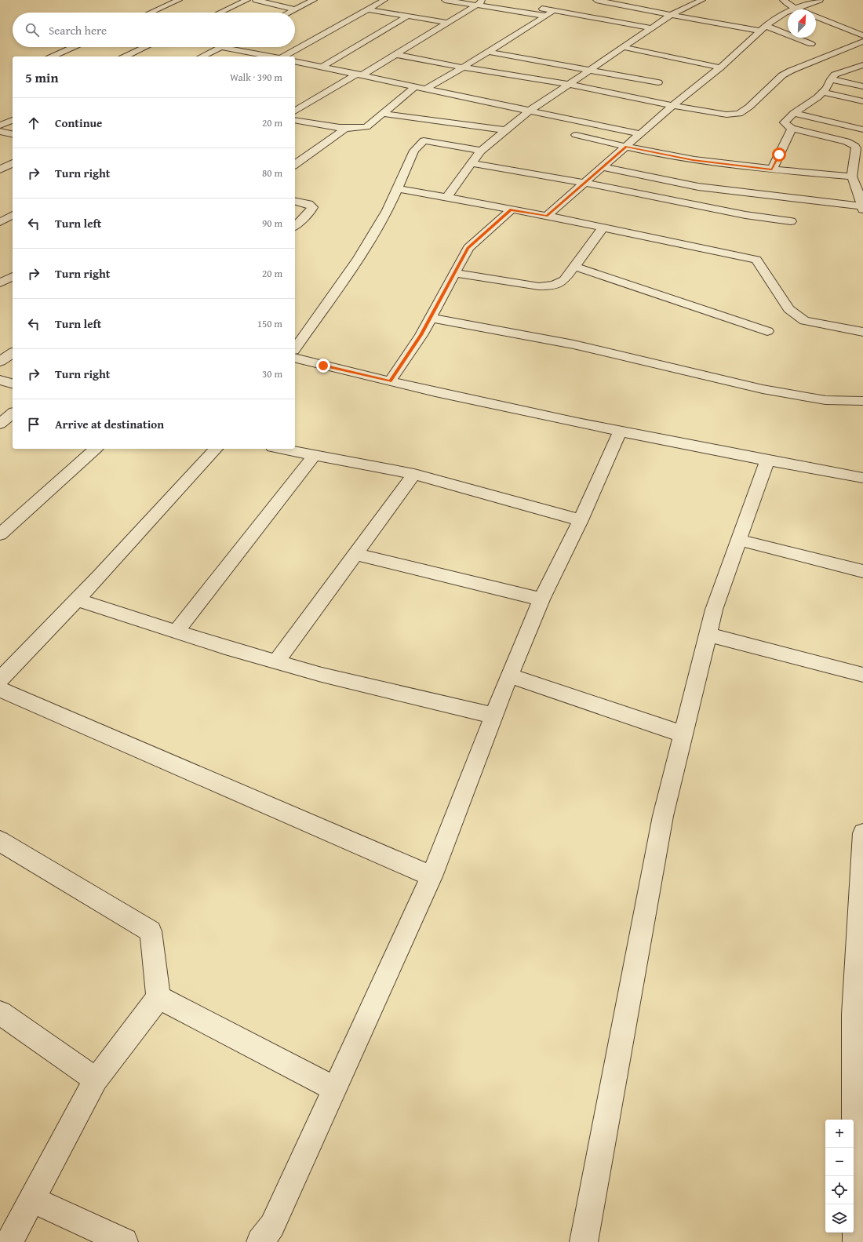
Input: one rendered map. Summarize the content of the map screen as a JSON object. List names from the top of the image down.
{
  "north": "top right",
  "page": {
    "search": "Search here",
    "heading": ["5 min", "Walk · 390 m"],
    "list": [
      ["Continue", "20 m"],
      ["Turn right", "80 m"],
      ["Turn left", "90 m"],
      ["Turn right", "20 m"],
      ["Turn left", "150 m"],
      ["Turn right", "30 m"],
      "Arrive at destination"
    ],
    "map_buttons": ["+", "−"]
  }
}
